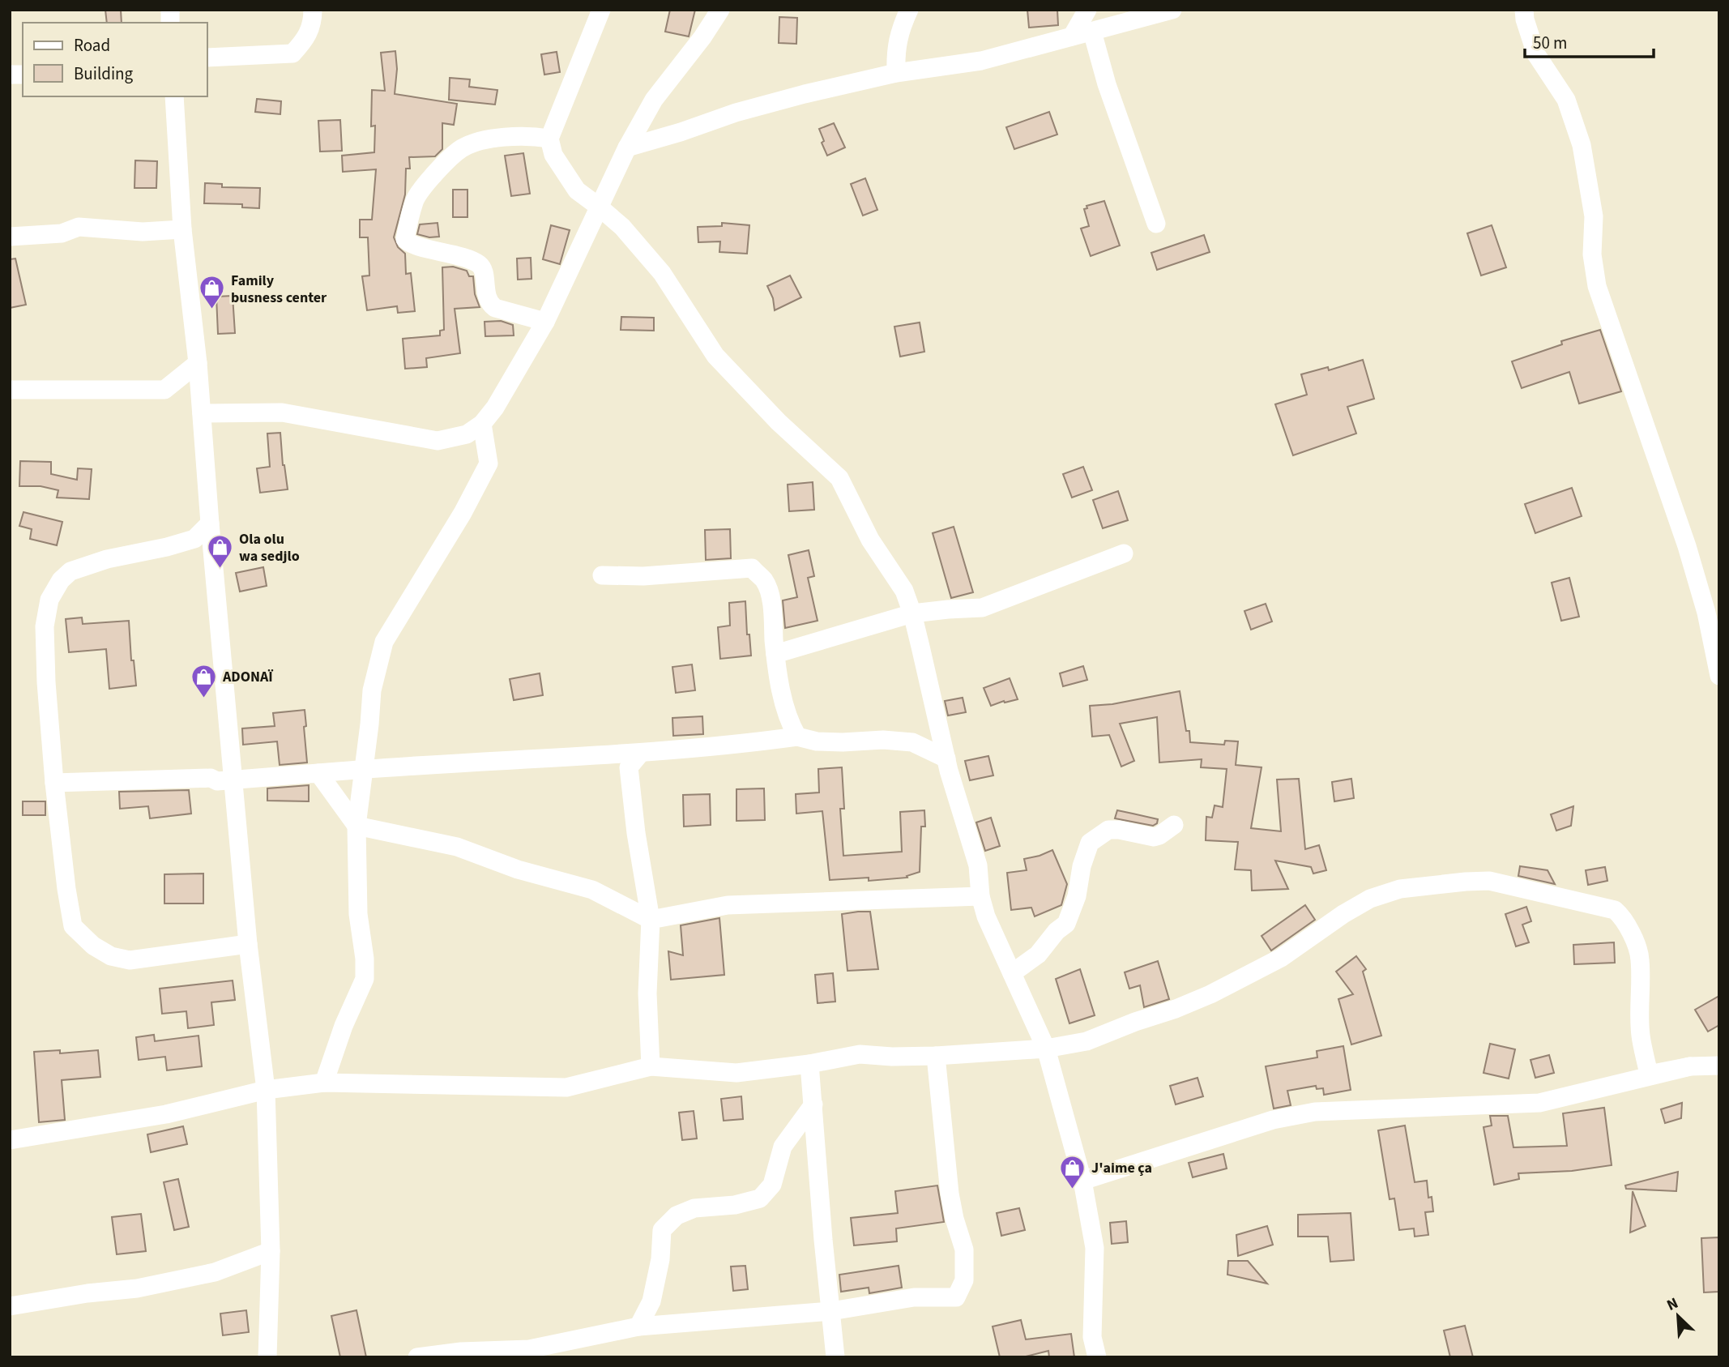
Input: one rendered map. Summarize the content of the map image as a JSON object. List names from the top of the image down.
{
  "places": {
    "shop": [
      "Family busness center",
      "Ola olu wa sedjlo",
      "ADONAÏ",
      "J'aime ça"
    ]
  },
  "legend": ["Road", "Building"],
  "scale_bar": "50 m",
  "north": "top left"
}
